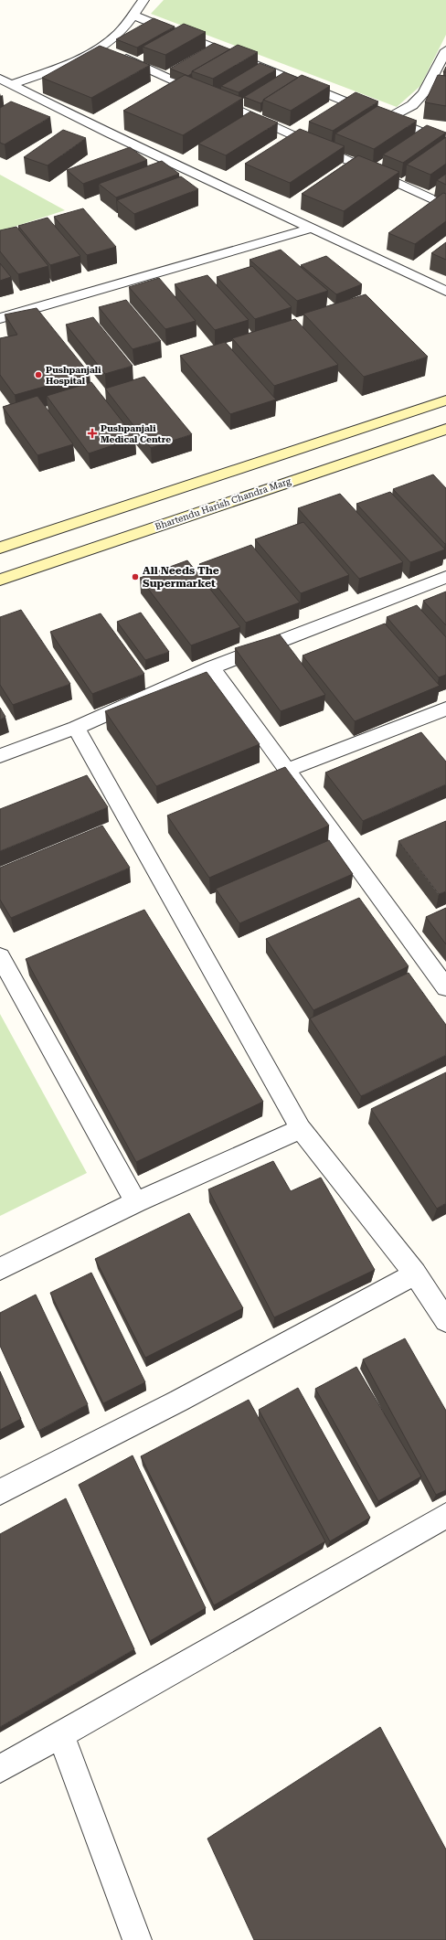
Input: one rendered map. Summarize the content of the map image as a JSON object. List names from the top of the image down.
{
  "streets": {
    "main road": ["Bhartendu Harish Chandra Marg"]
  },
  "places": {
    "other": ["Pushpanjali Hospital", "All Needs The Supermarket"],
    "health": ["Pushpanjali Medical Centre"]
  }
}
